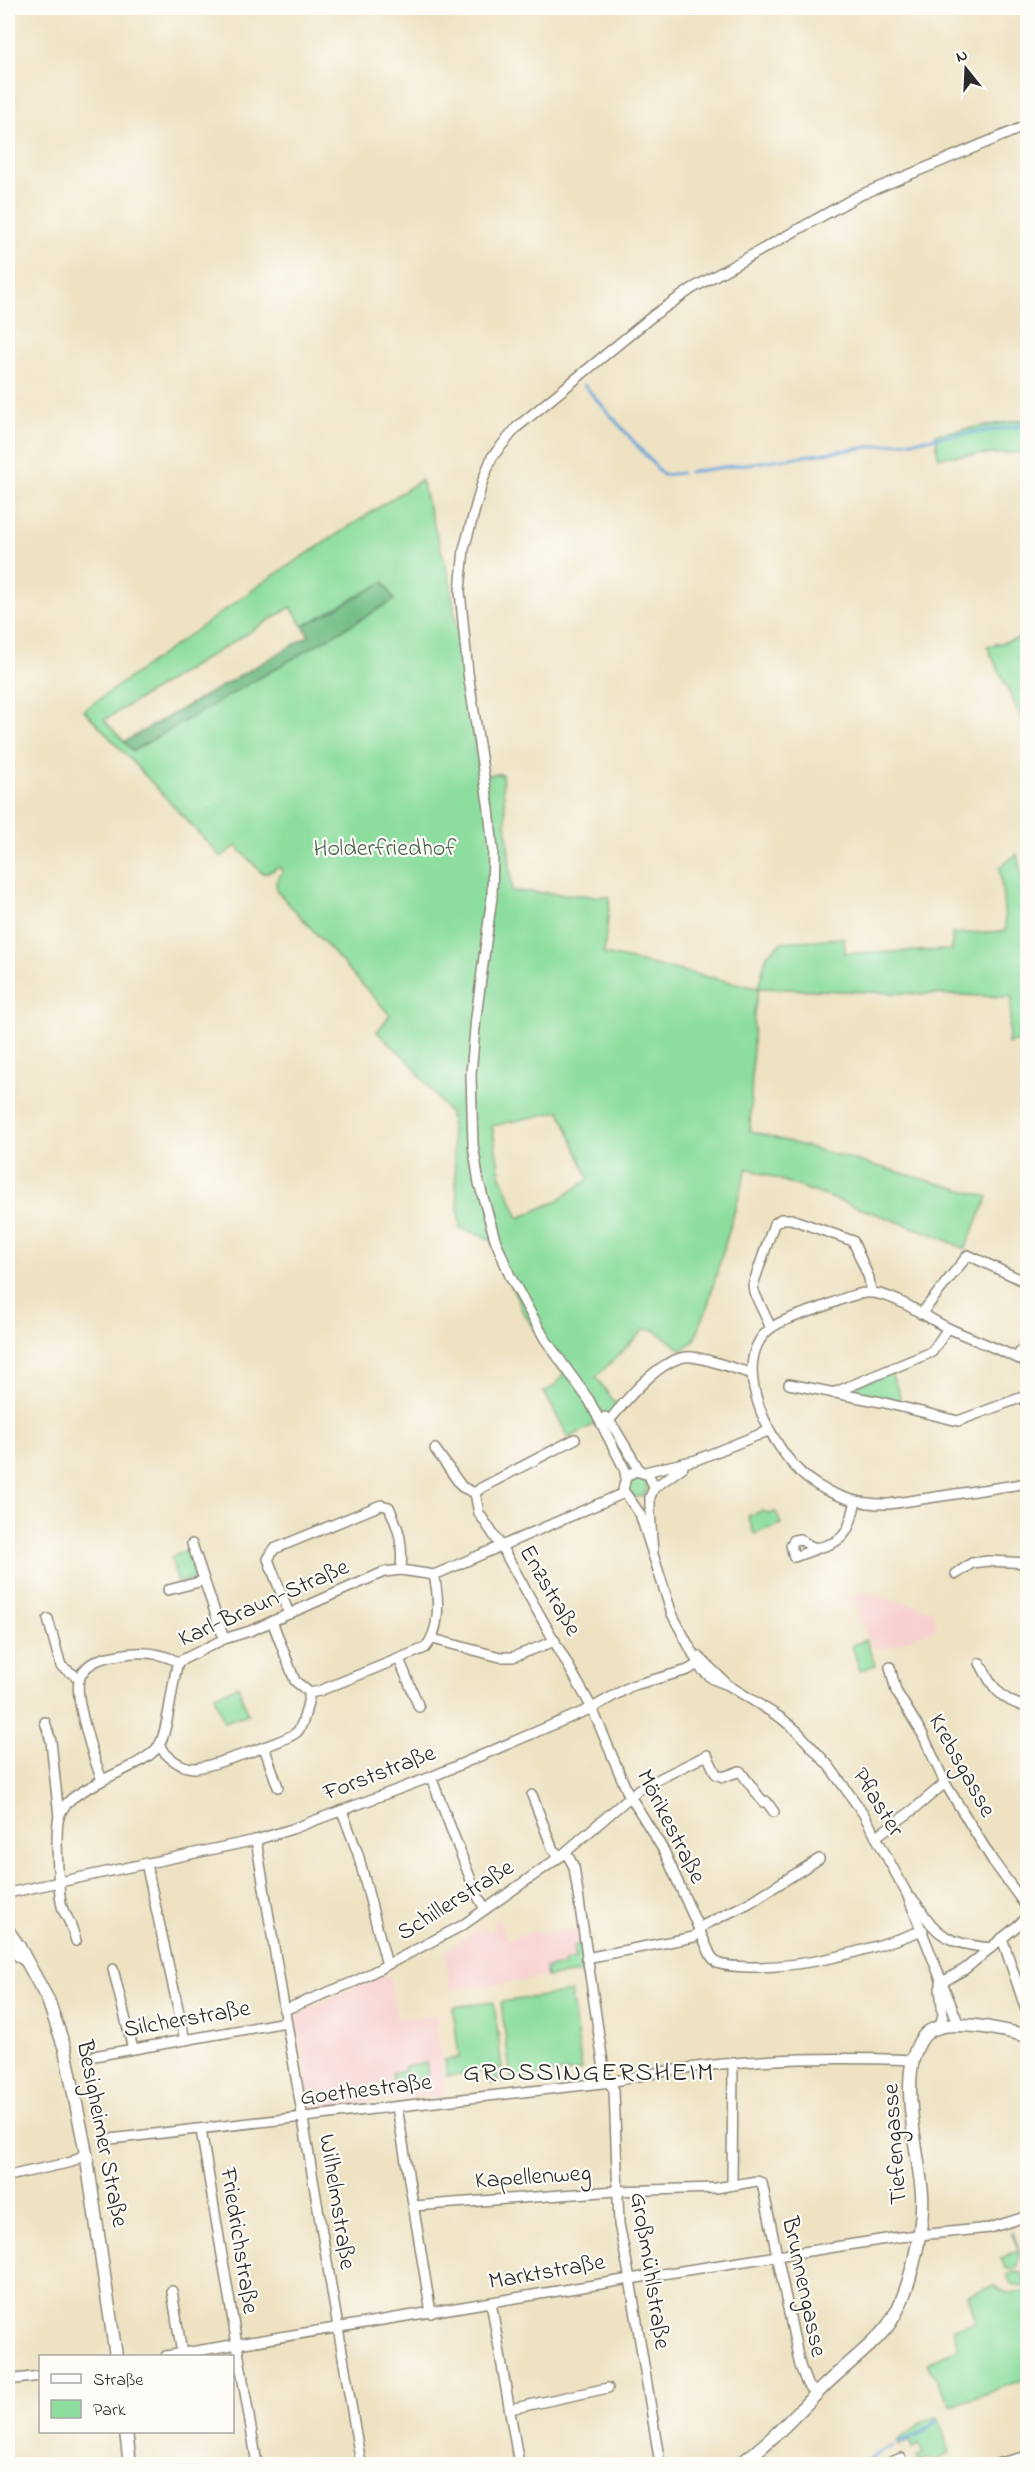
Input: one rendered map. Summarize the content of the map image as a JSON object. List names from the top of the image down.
{
  "streets": {
    "main road": ["Besigheimer Straße", "Tiefengasse"],
    "street": [
      "Enzstraße",
      "Karl-Braun-Straße",
      "Krebsgasse",
      "Forststraße",
      "Pflaster",
      "Mörikestraße",
      "Schillerstraße",
      "Silcherstraße",
      "Goethestraße",
      "Kapellenweg",
      "Wilhelmstraße",
      "Friedrichstraße",
      "Großmühlstraße",
      "Marktstraße",
      "Brunnengasse"
    ]
  },
  "crossings": [
    ["Enzstraße", "Forststraße"],
    ["Enzstraße", "Mörikestraße"],
    ["Forststraße", "Pflaster"],
    ["Forststraße", "Mörikestraße"],
    ["Forststraße", "Wilhelmstraße"],
    ["Pflaster", "Mörikestraße"],
    ["Pflaster", "Tiefengasse"],
    ["Mörikestraße", "Schillerstraße"],
    ["Schillerstraße", "Wilhelmstraße"],
    ["Schillerstraße", "Großmühlstraße"],
    ["Silcherstraße", "Wilhelmstraße"],
    ["Goethestraße", "Tiefengasse"],
    ["Goethestraße", "Wilhelmstraße"],
    ["Goethestraße", "Friedrichstraße"],
    ["Goethestraße", "Großmühlstraße"],
    ["Tiefengasse", "Marktstraße"],
    ["Tiefengasse", "Brunnengasse"],
    ["Kapellenweg", "Großmühlstraße"],
    ["Kapellenweg", "Brunnengasse"],
    ["Wilhelmstraße", "Marktstraße"],
    ["Friedrichstraße", "Marktstraße"],
    ["Großmühlstraße", "Marktstraße"],
    ["Marktstraße", "Brunnengasse"]
  ],
  "districts": ["GROSSINGERSHEIM"],
  "parks": ["Holderfriedhof"],
  "legend": ["Straße", "Park"],
  "north": "top"
}
